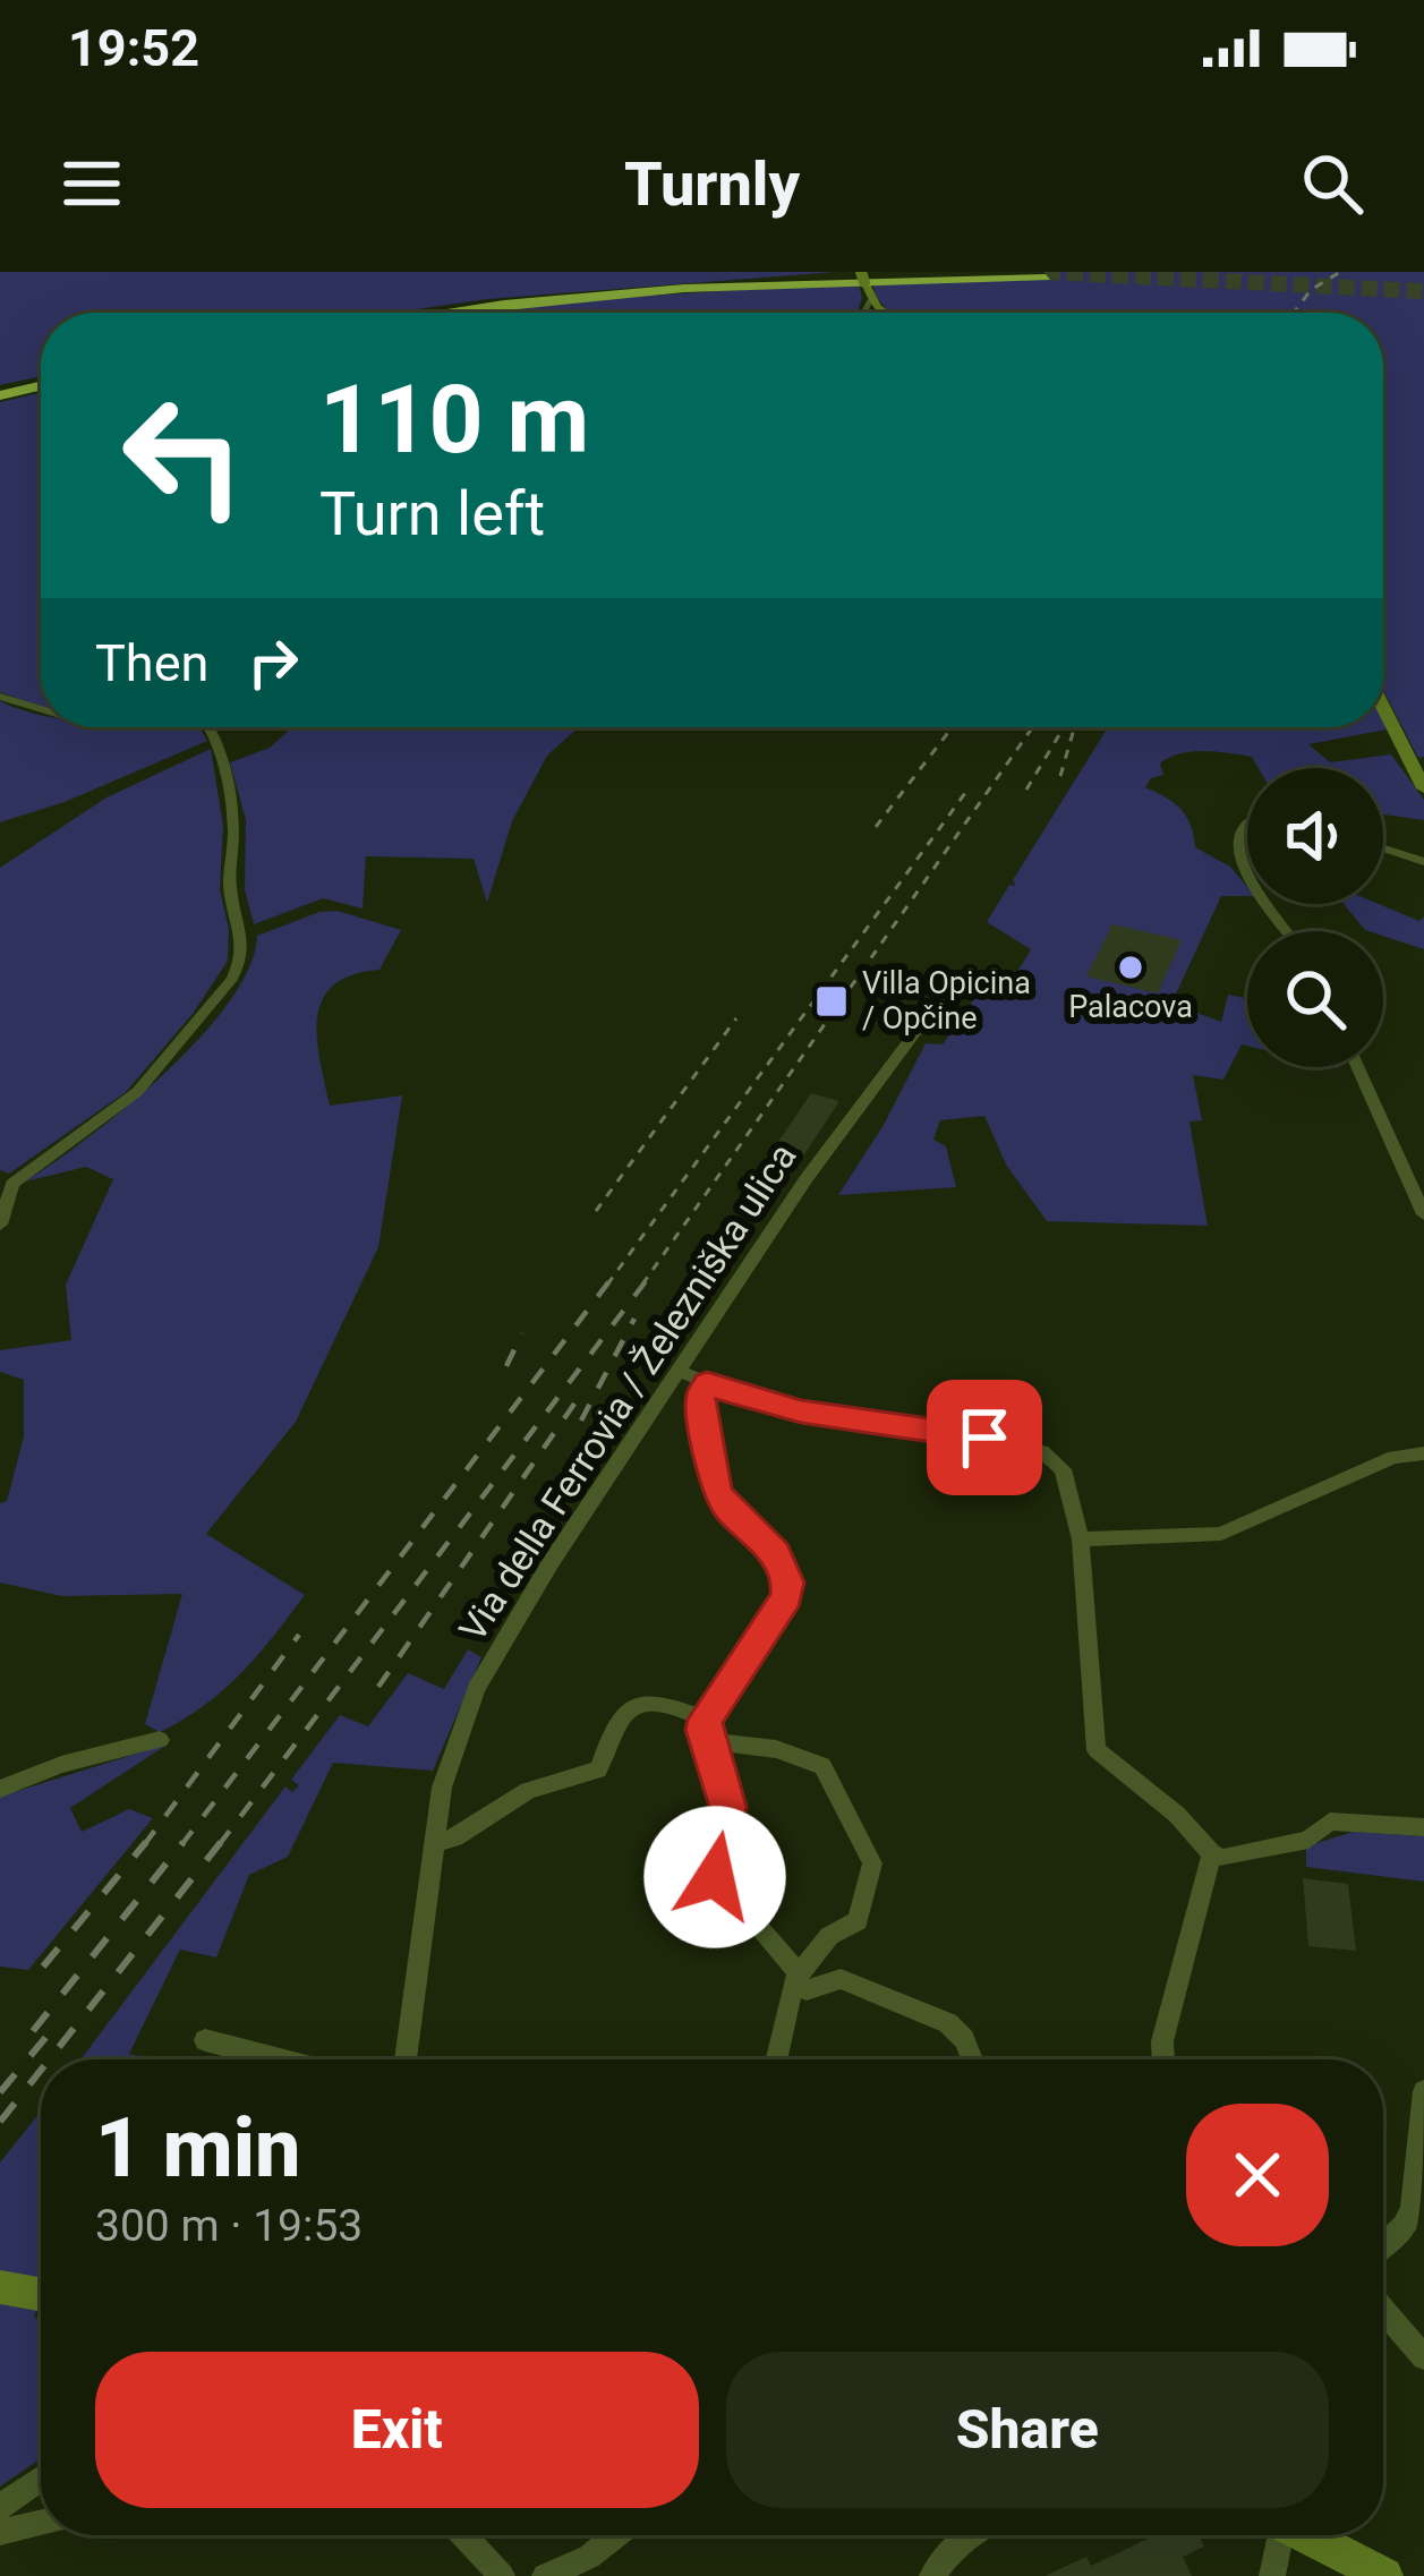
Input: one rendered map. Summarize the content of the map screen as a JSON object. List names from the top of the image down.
{
  "streets": {
    "street": ["Via della Ferrovia / Železniška ulica"]
  },
  "places": {
    "other": ["Palacova"],
    "transit": ["Villa Opicina / Opčine"]
  },
  "page": {
    "status": "19:52",
    "header": "Turnly",
    "turn": ["110 m", "Turn left"],
    "then": "Then",
    "heading": ["1 min", "300 m · 19:53"],
    "buttons": ["Exit", "Share"]
  }
}
